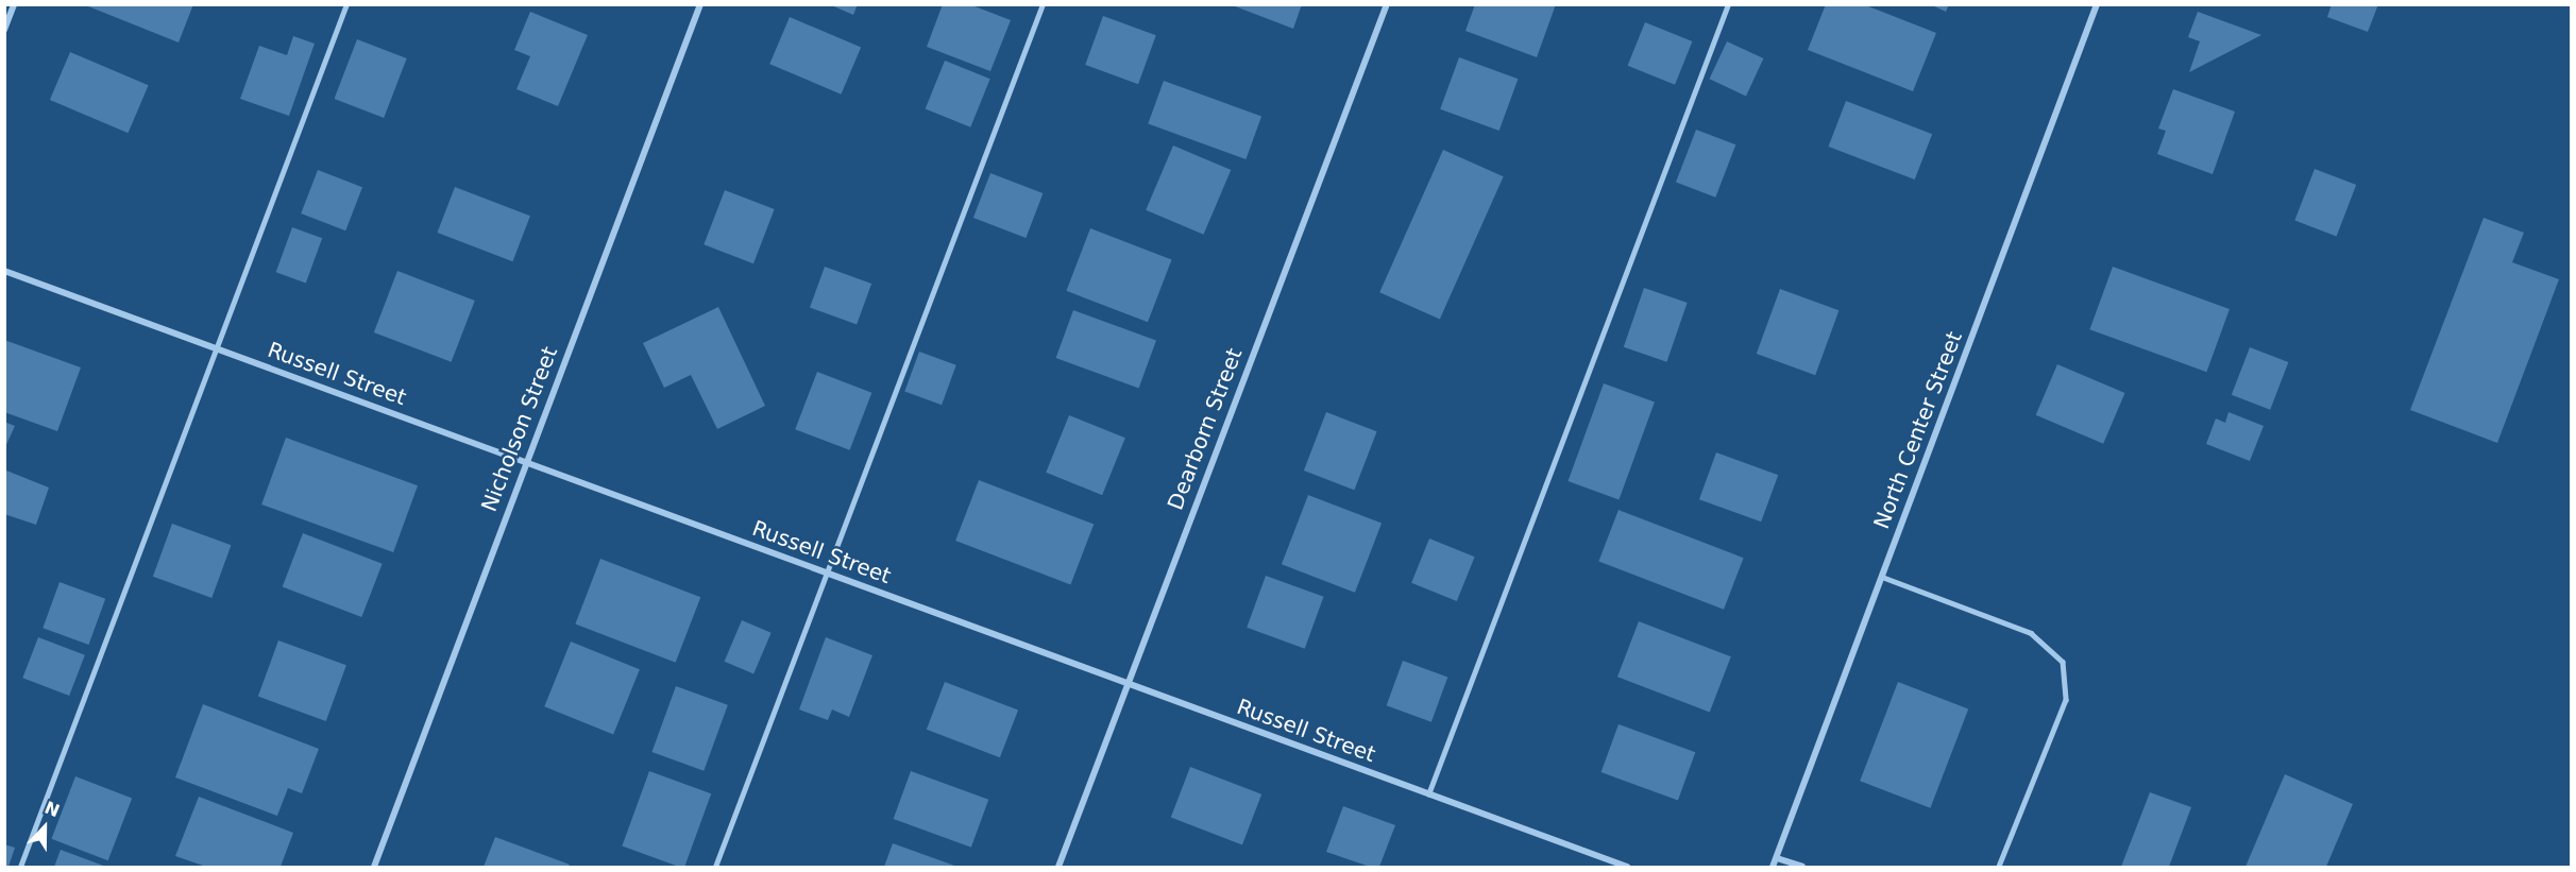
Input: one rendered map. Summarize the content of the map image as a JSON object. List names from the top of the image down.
{
  "streets": {
    "street": [
      "Russell Street",
      "Nicholson Street",
      "Dearborn Street",
      "North Center Street"
    ]
  },
  "crossings": [
    ["Russell Street", "Nicholson Street"],
    ["Russell Street", "Dearborn Street"]
  ],
  "north": "top"
}
